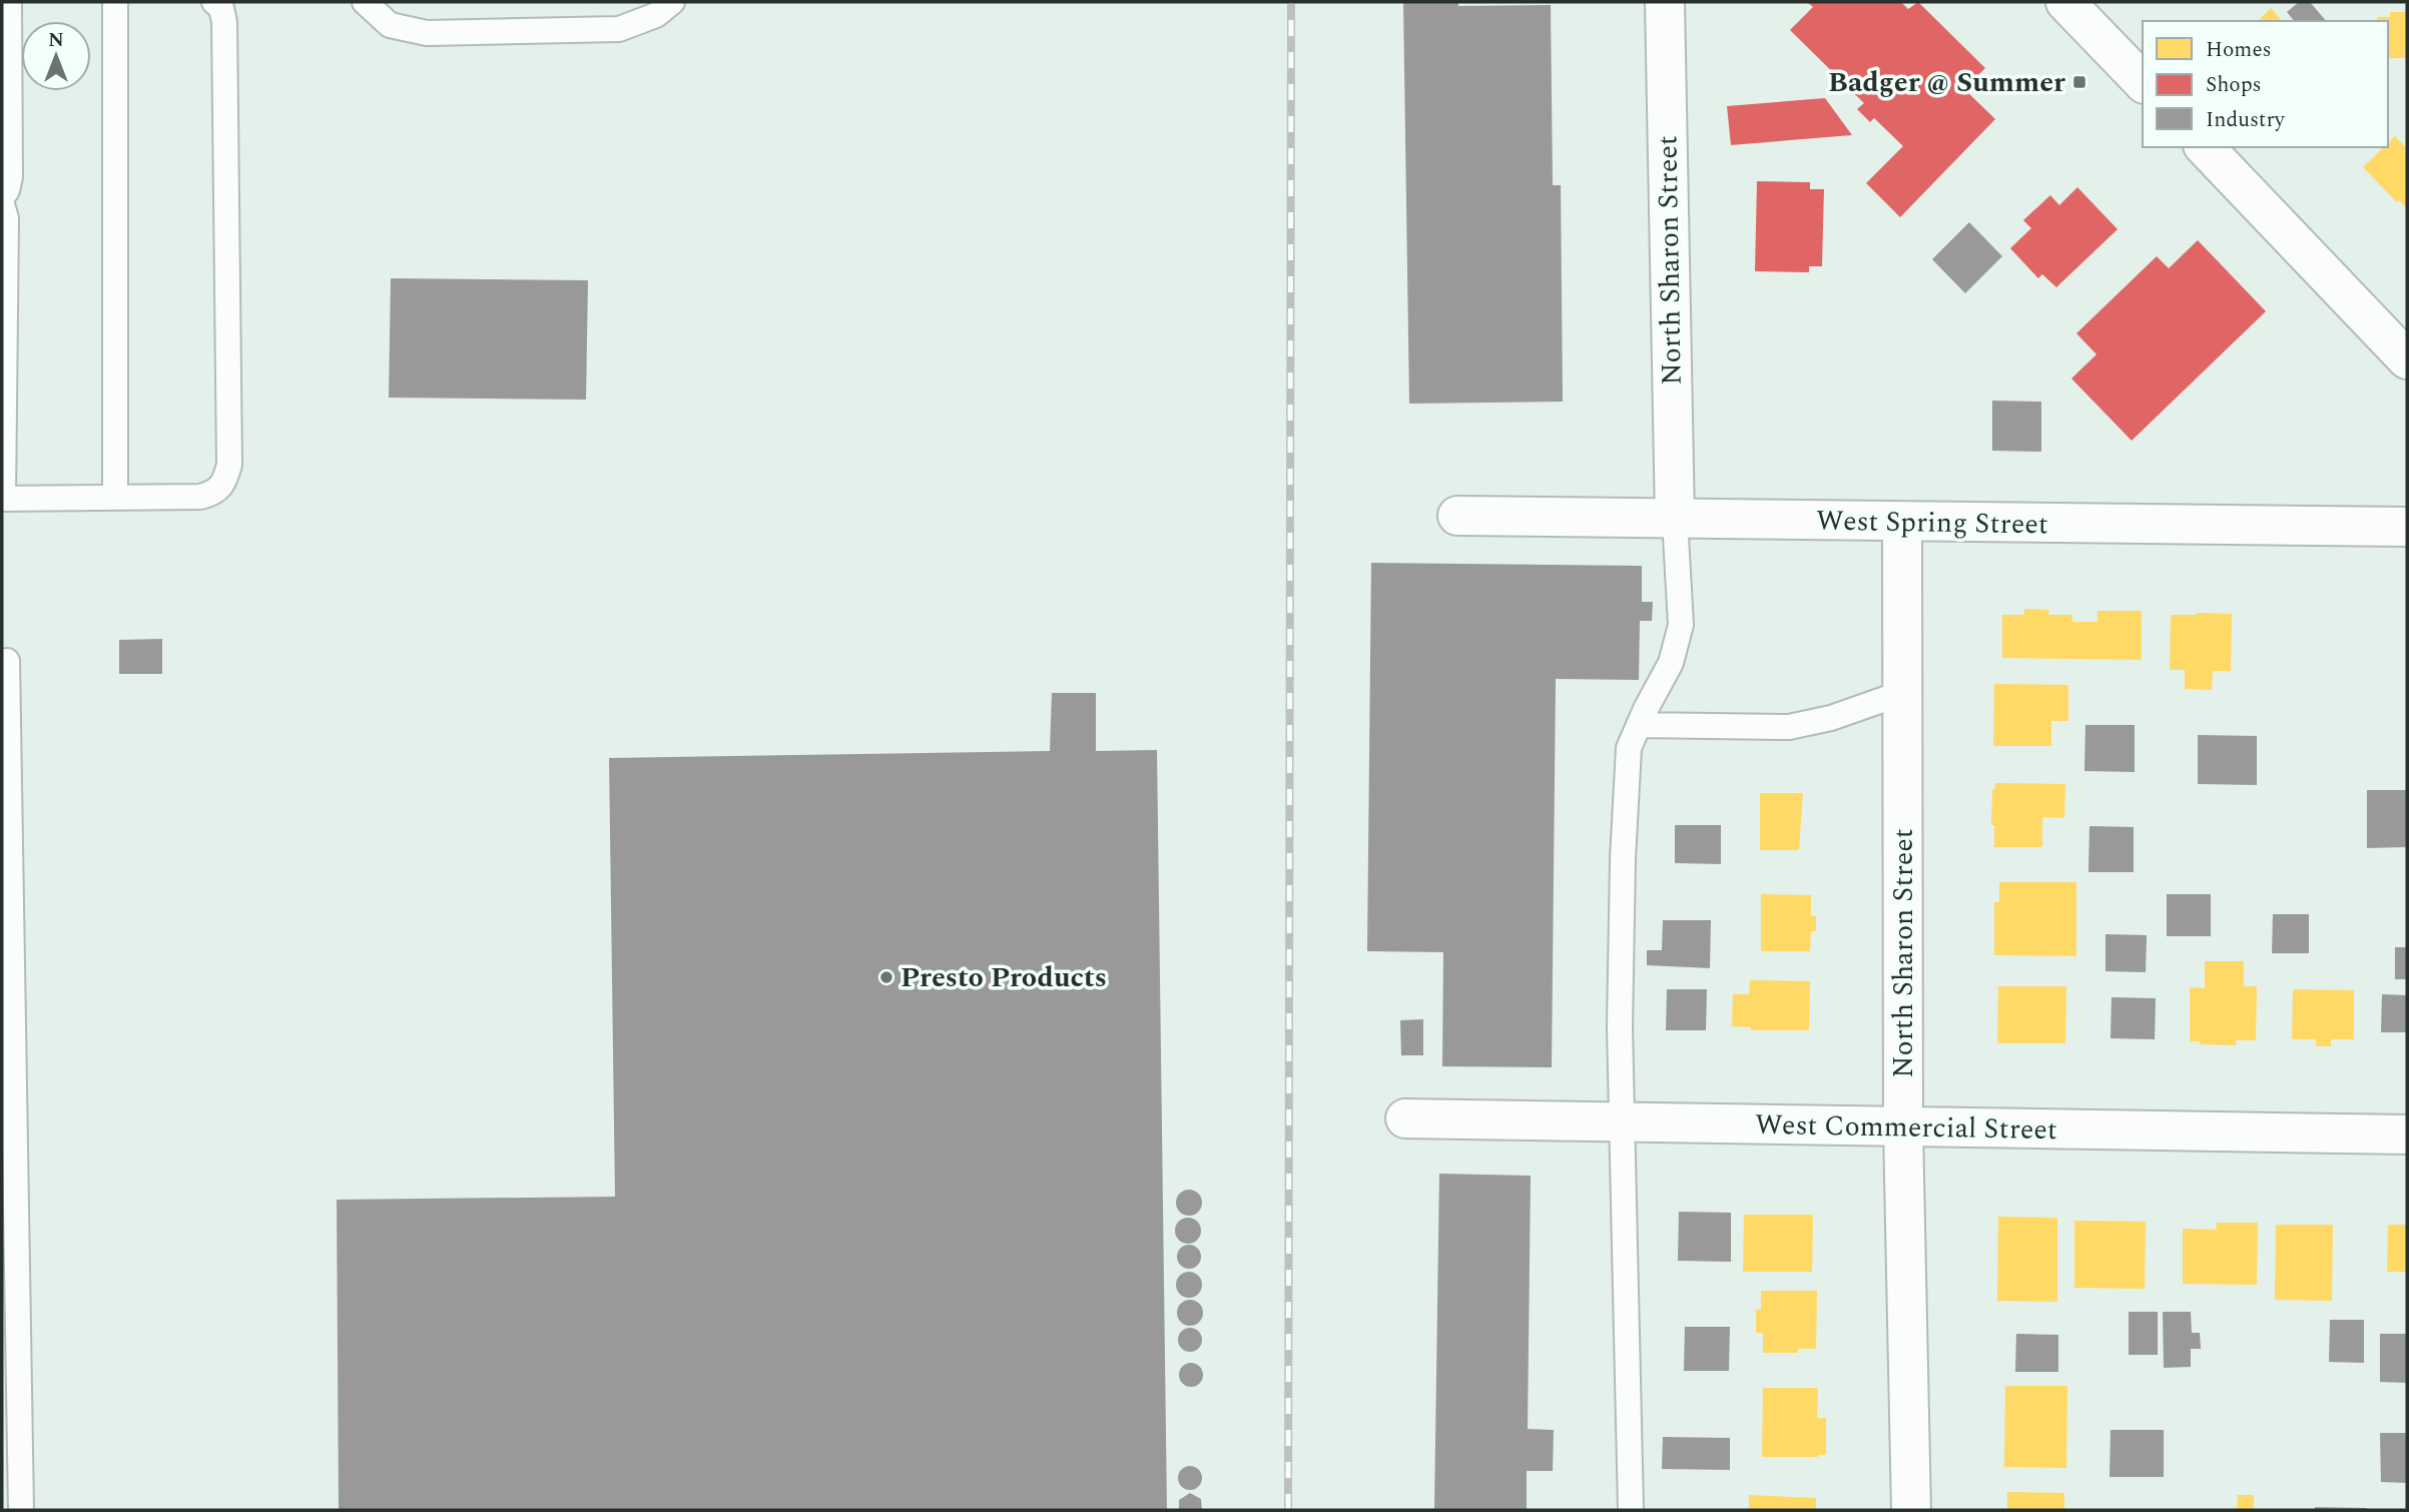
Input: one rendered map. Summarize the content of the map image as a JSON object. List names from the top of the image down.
{
  "streets": {
    "street": ["North Sharon Street", "West Spring Street", "West Commercial Street"]
  },
  "crossings": [
    ["North Sharon Street", "West Spring Street"],
    ["North Sharon Street", "West Commercial Street"]
  ],
  "places": {
    "transit": ["Badger @ Summer"],
    "other": ["Presto Products"]
  },
  "legend": ["Homes", "Shops", "Industry"],
  "north": "top"
}
